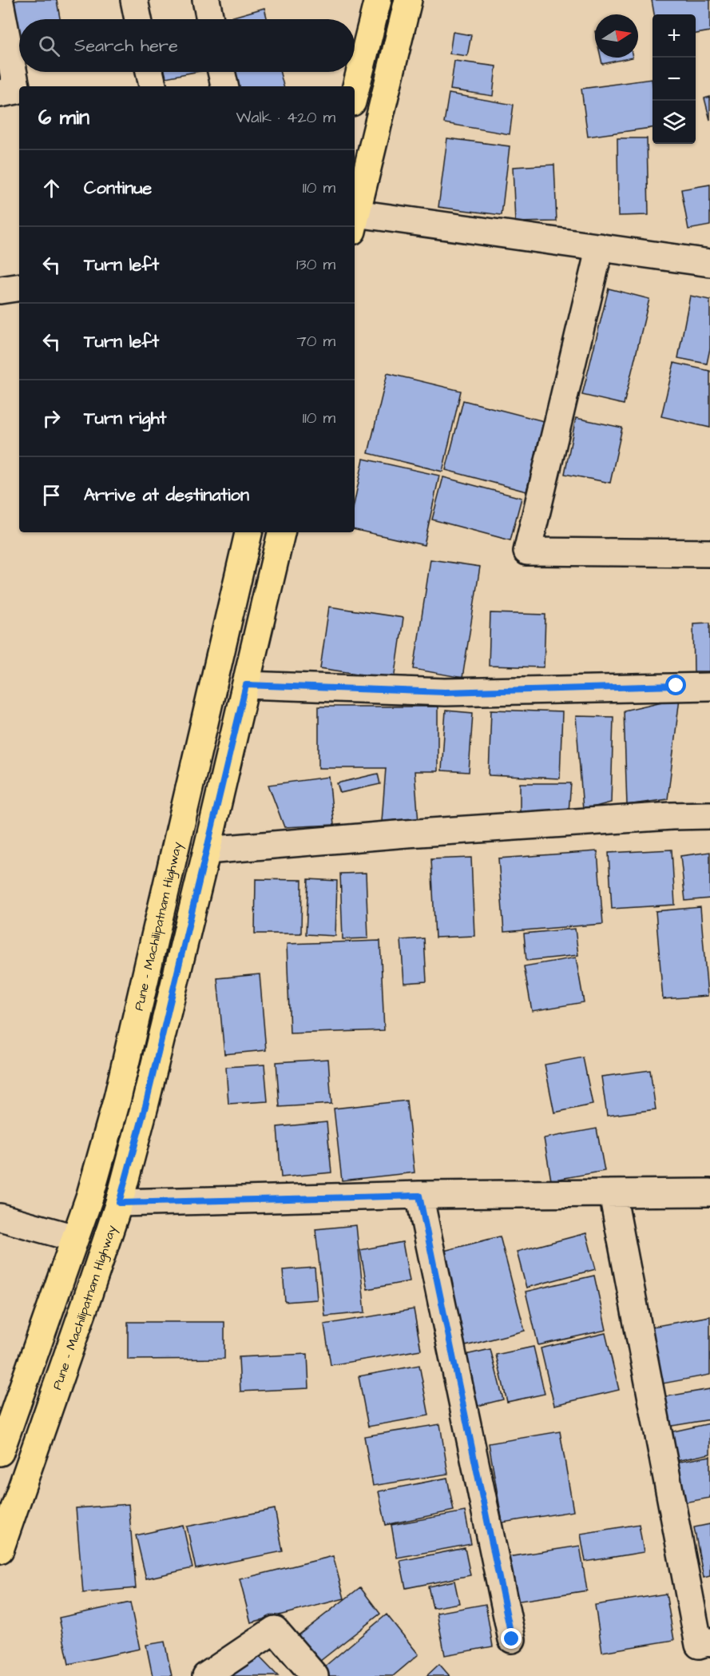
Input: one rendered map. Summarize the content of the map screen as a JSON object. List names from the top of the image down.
{
  "streets": {
    "main road": ["Pune - Machilipatnam Highway"]
  },
  "north": "right",
  "page": {
    "map_buttons": ["+", "−"],
    "search": "Search here",
    "heading": ["6 min", "Walk · 420 m"],
    "list": [
      ["Continue", "110 m"],
      ["Turn left", "130 m"],
      ["Turn left", "70 m"],
      ["Turn right", "110 m"],
      "Arrive at destination"
    ]
  }
}
